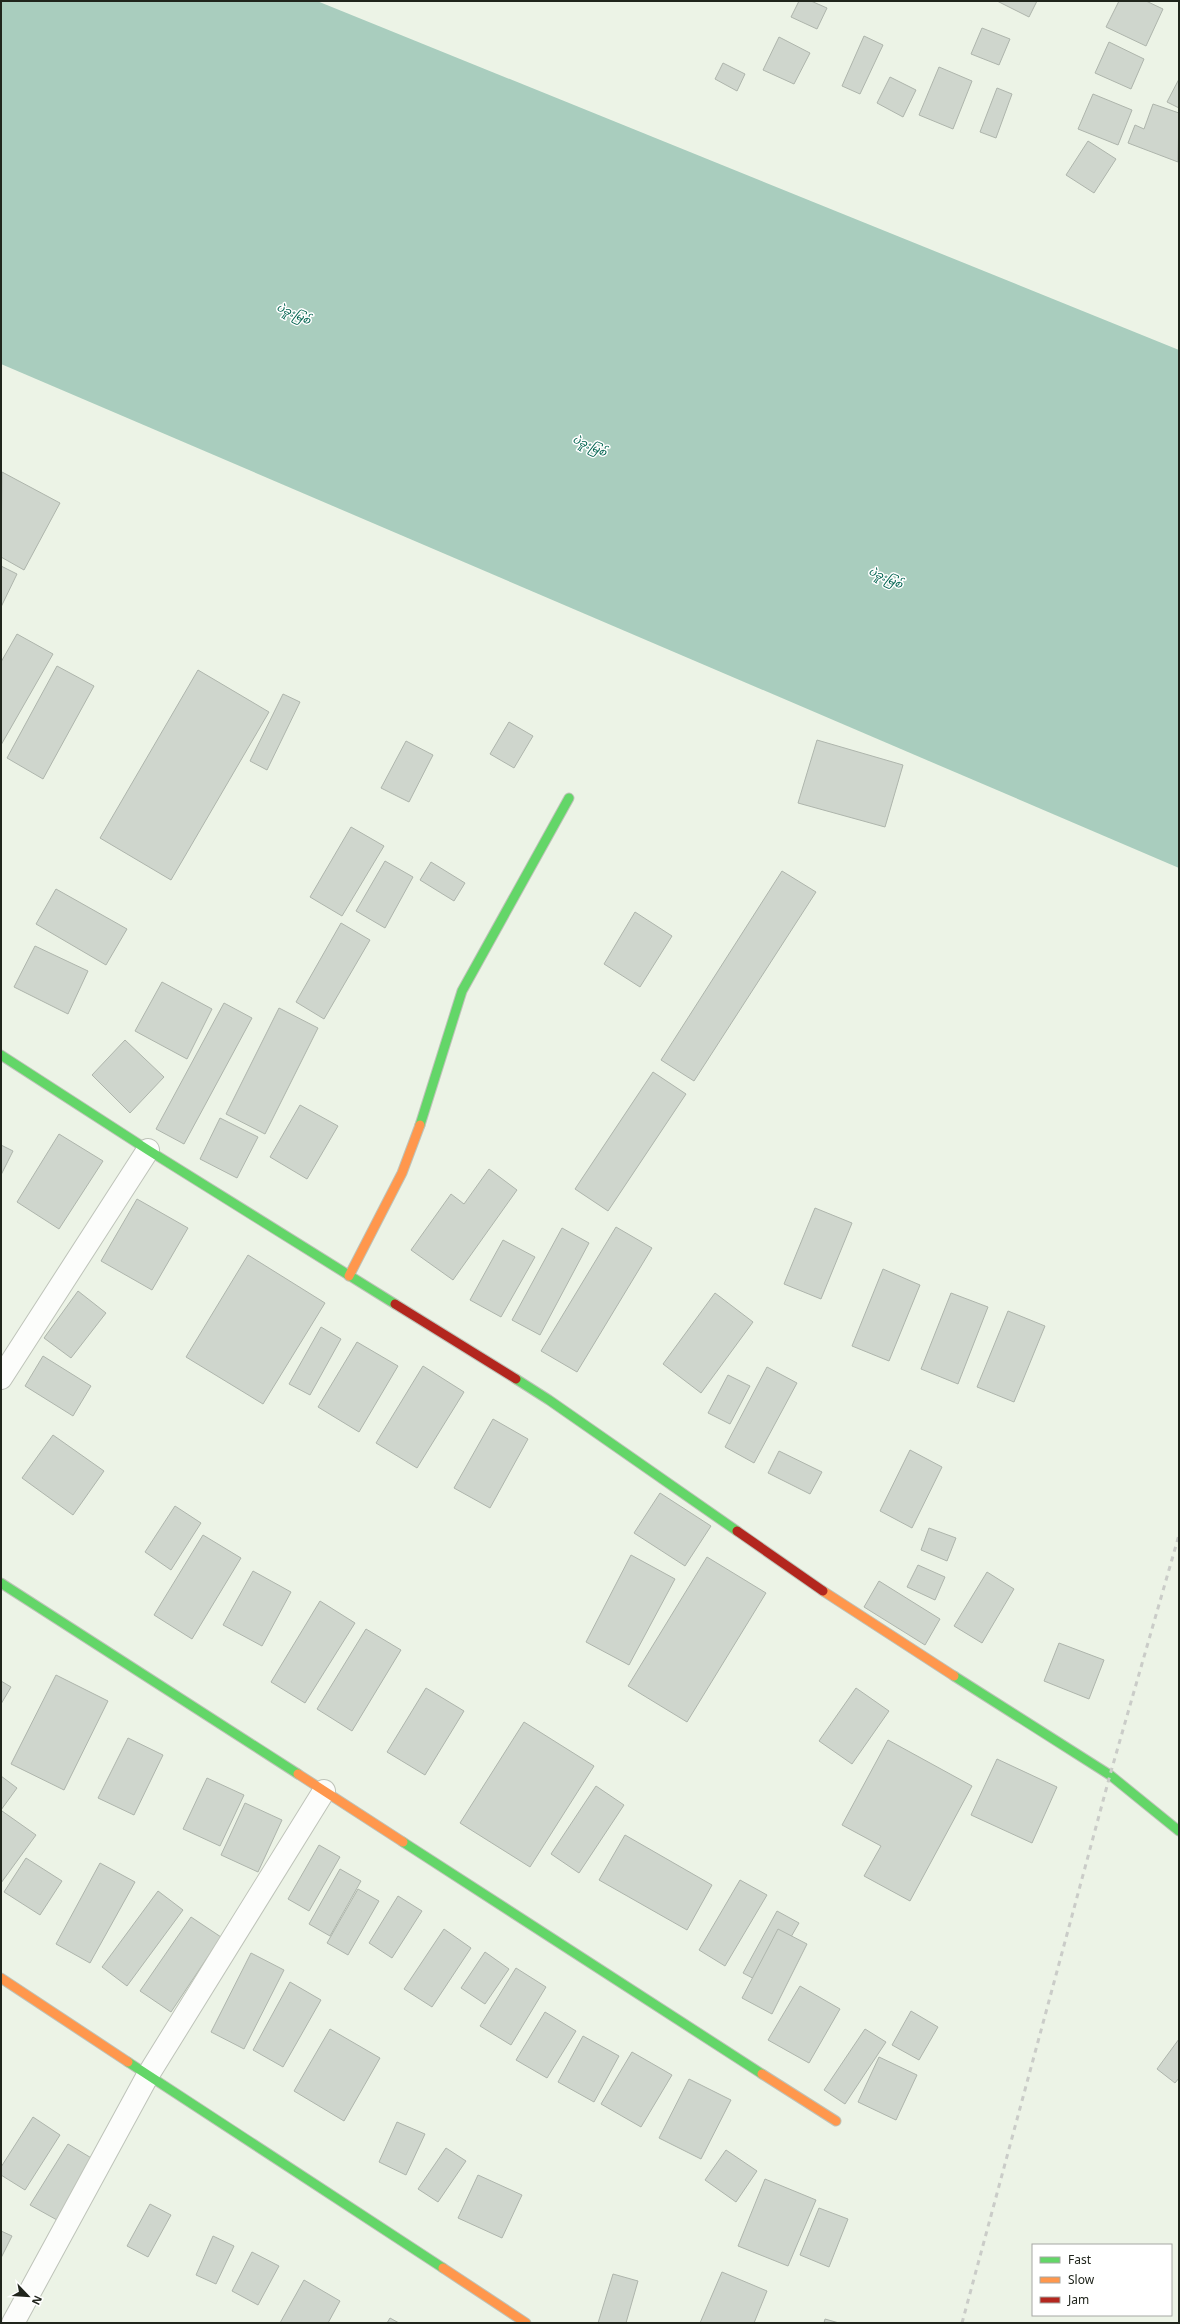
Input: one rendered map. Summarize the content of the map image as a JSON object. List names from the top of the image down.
{
  "water": ["ပဲခူးမြစ်"],
  "legend": ["Fast", "Slow", "Jam"],
  "north": "bottom right"
}
